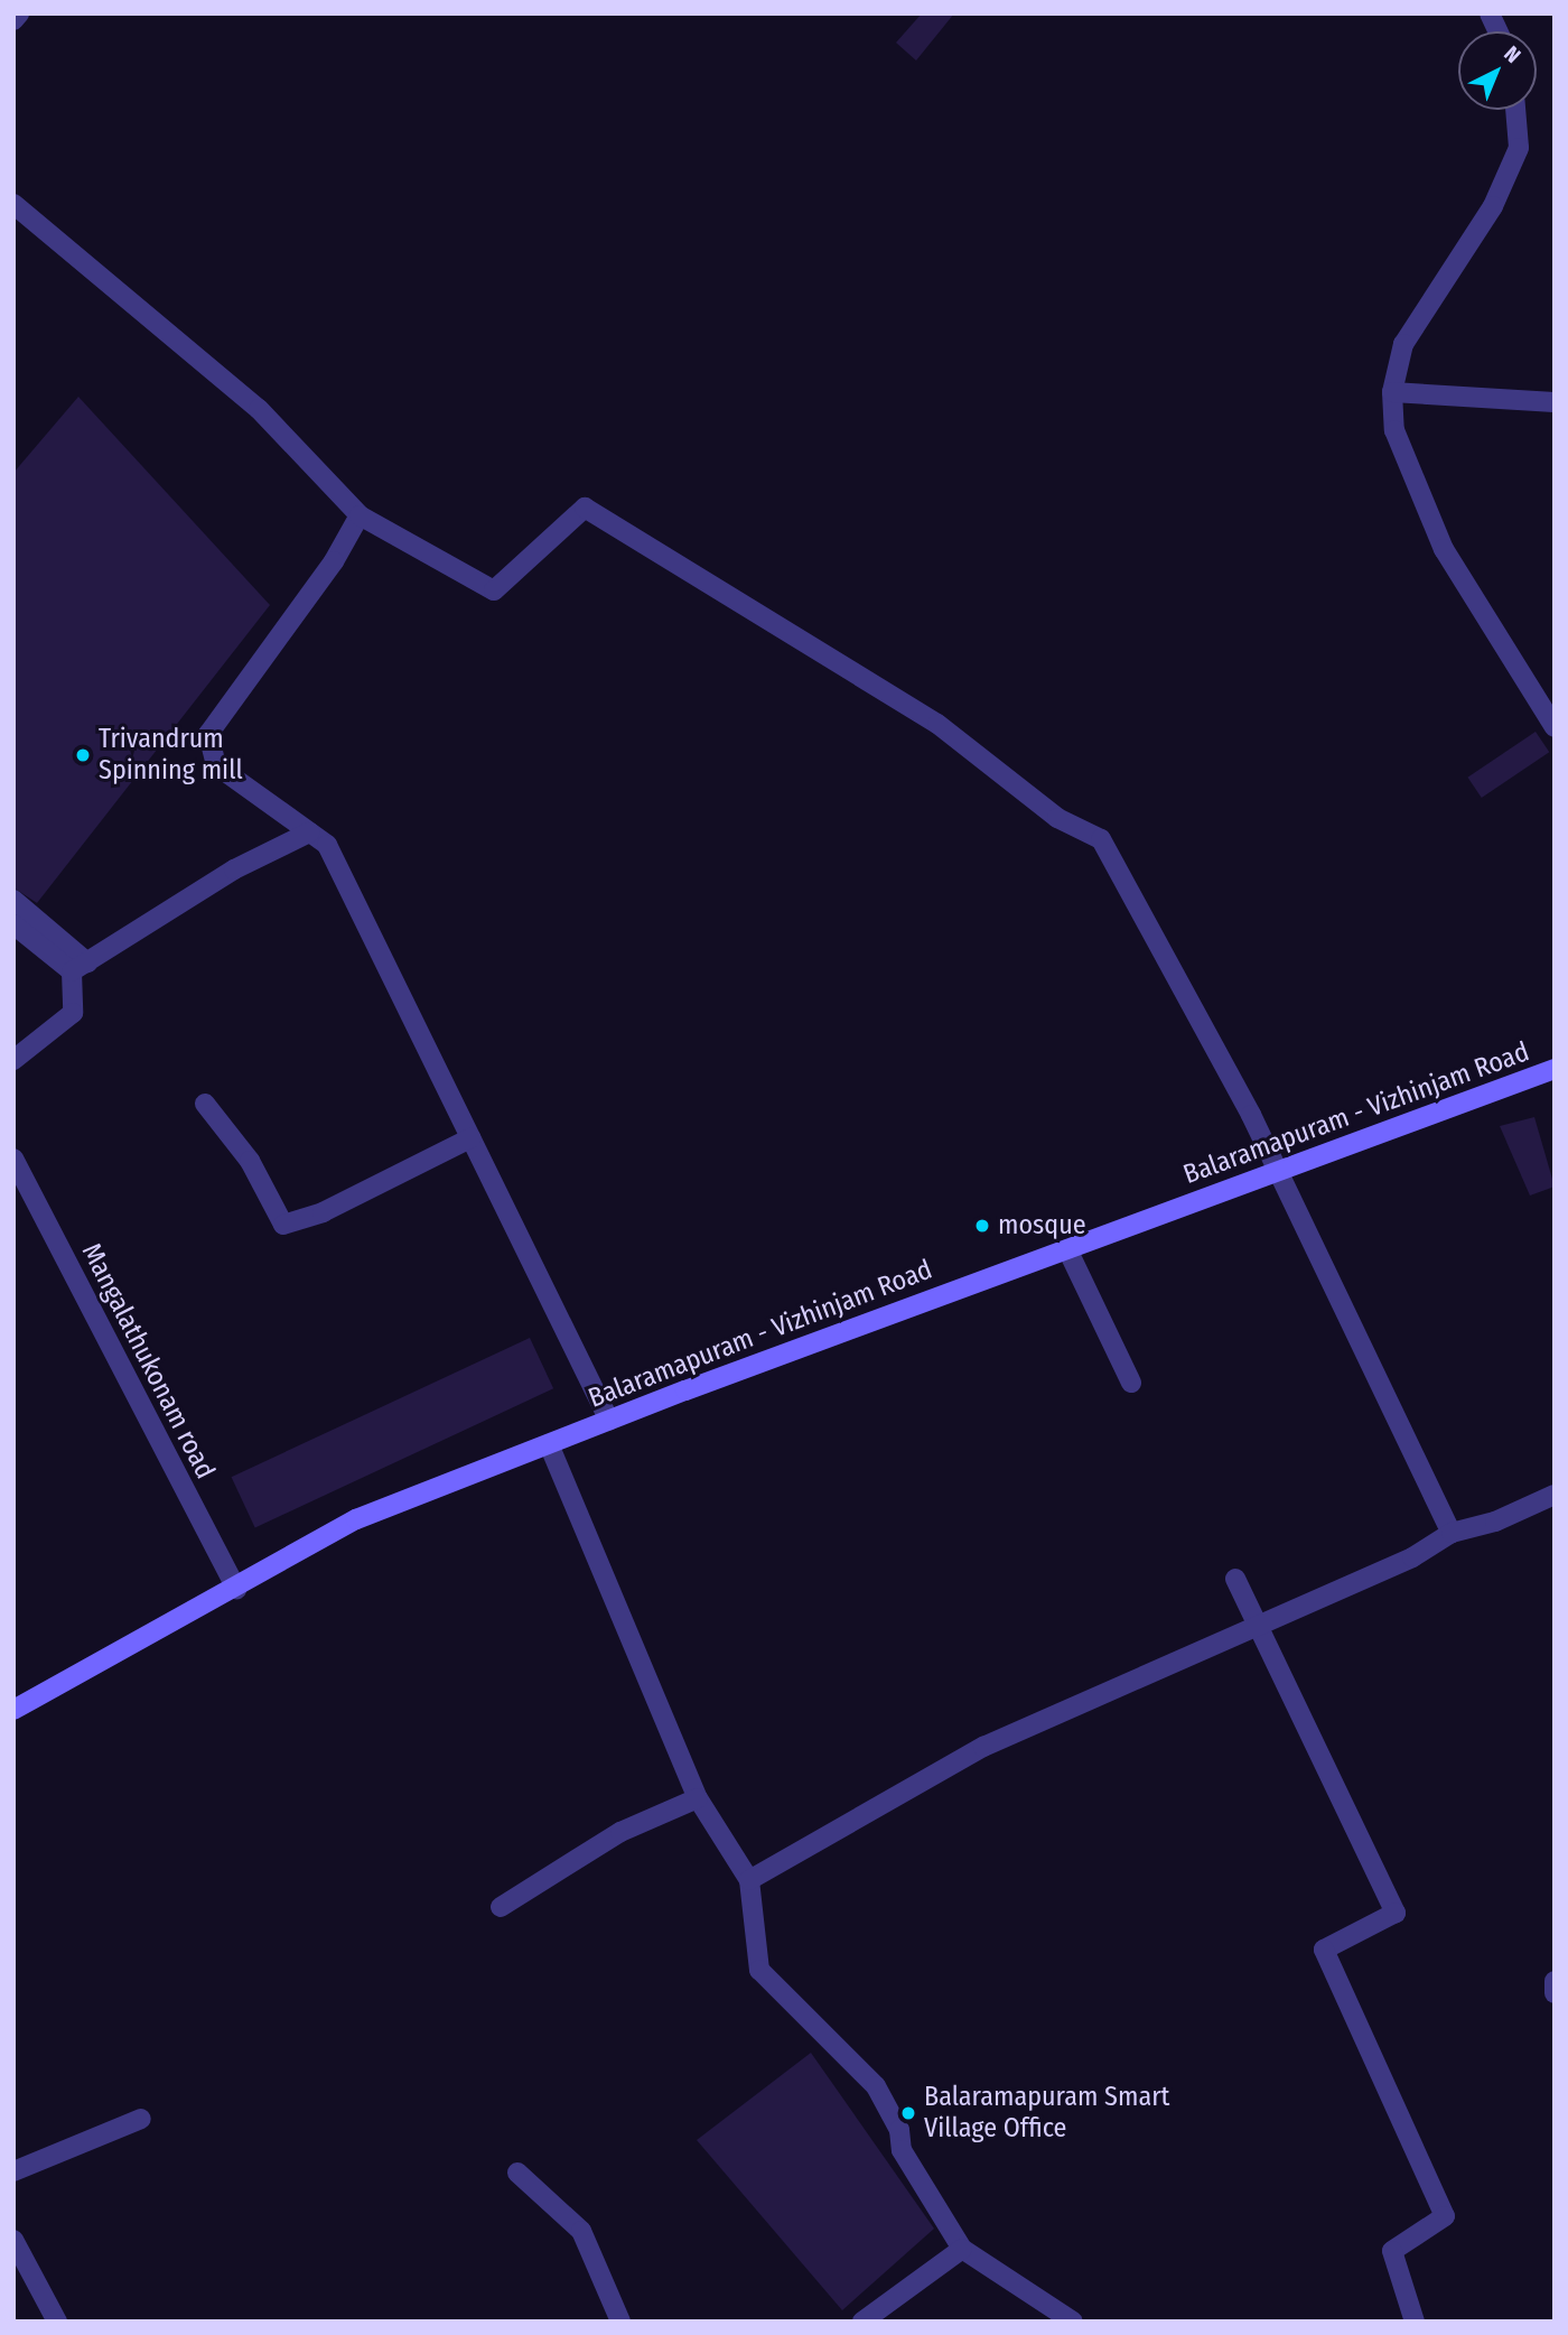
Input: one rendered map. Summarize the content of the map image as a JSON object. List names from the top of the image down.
{
  "streets": {
    "main road": ["Balaramapuram - Vizhinjam Road"],
    "street": ["Mangalathukonam road"]
  },
  "crossings": [
    ["Balaramapuram - Vizhinjam Road", "Mangalathukonam road"]
  ],
  "places": ["Trivandrum Spinning mill", "mosque", "Balaramapuram Smart Village Office"],
  "north": "top right"
}
